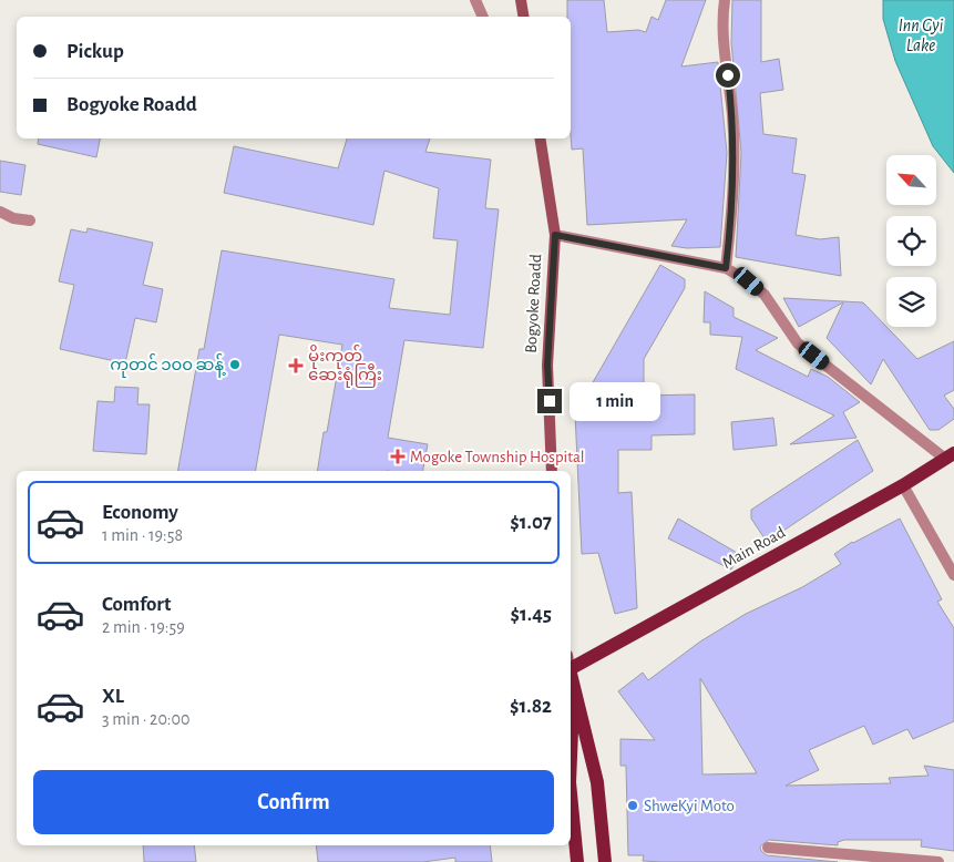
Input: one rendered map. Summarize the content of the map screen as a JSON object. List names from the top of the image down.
{
  "streets": {
    "main road": ["Bogyoke Roadd", "Main Road"]
  },
  "water": ["Inn Gyi Lake"],
  "places": {
    "other": ["ကုတင် ၁၀၀ ဆန့်", "ShweKyi Moto"],
    "health": ["မိုးကုတ်‌ ‌ဆေးရုံကြီး", "Mogoke Township Hospital"]
  },
  "north": "top left",
  "page": {
    "banner": ["Pickup", "Bogyoke Roadd"],
    "bubble": "1 min",
    "list": [
      {
        "name": "Economy",
        "note": "1 min · 19:58",
        "value": "$1.07"
      },
      {
        "name": "Comfort",
        "note": "2 min · 19:59",
        "value": "$1.45"
      },
      {
        "name": "XL",
        "note": "3 min · 20:00",
        "value": "$1.82"
      }
    ],
    "buttons": "Confirm"
  }
}
